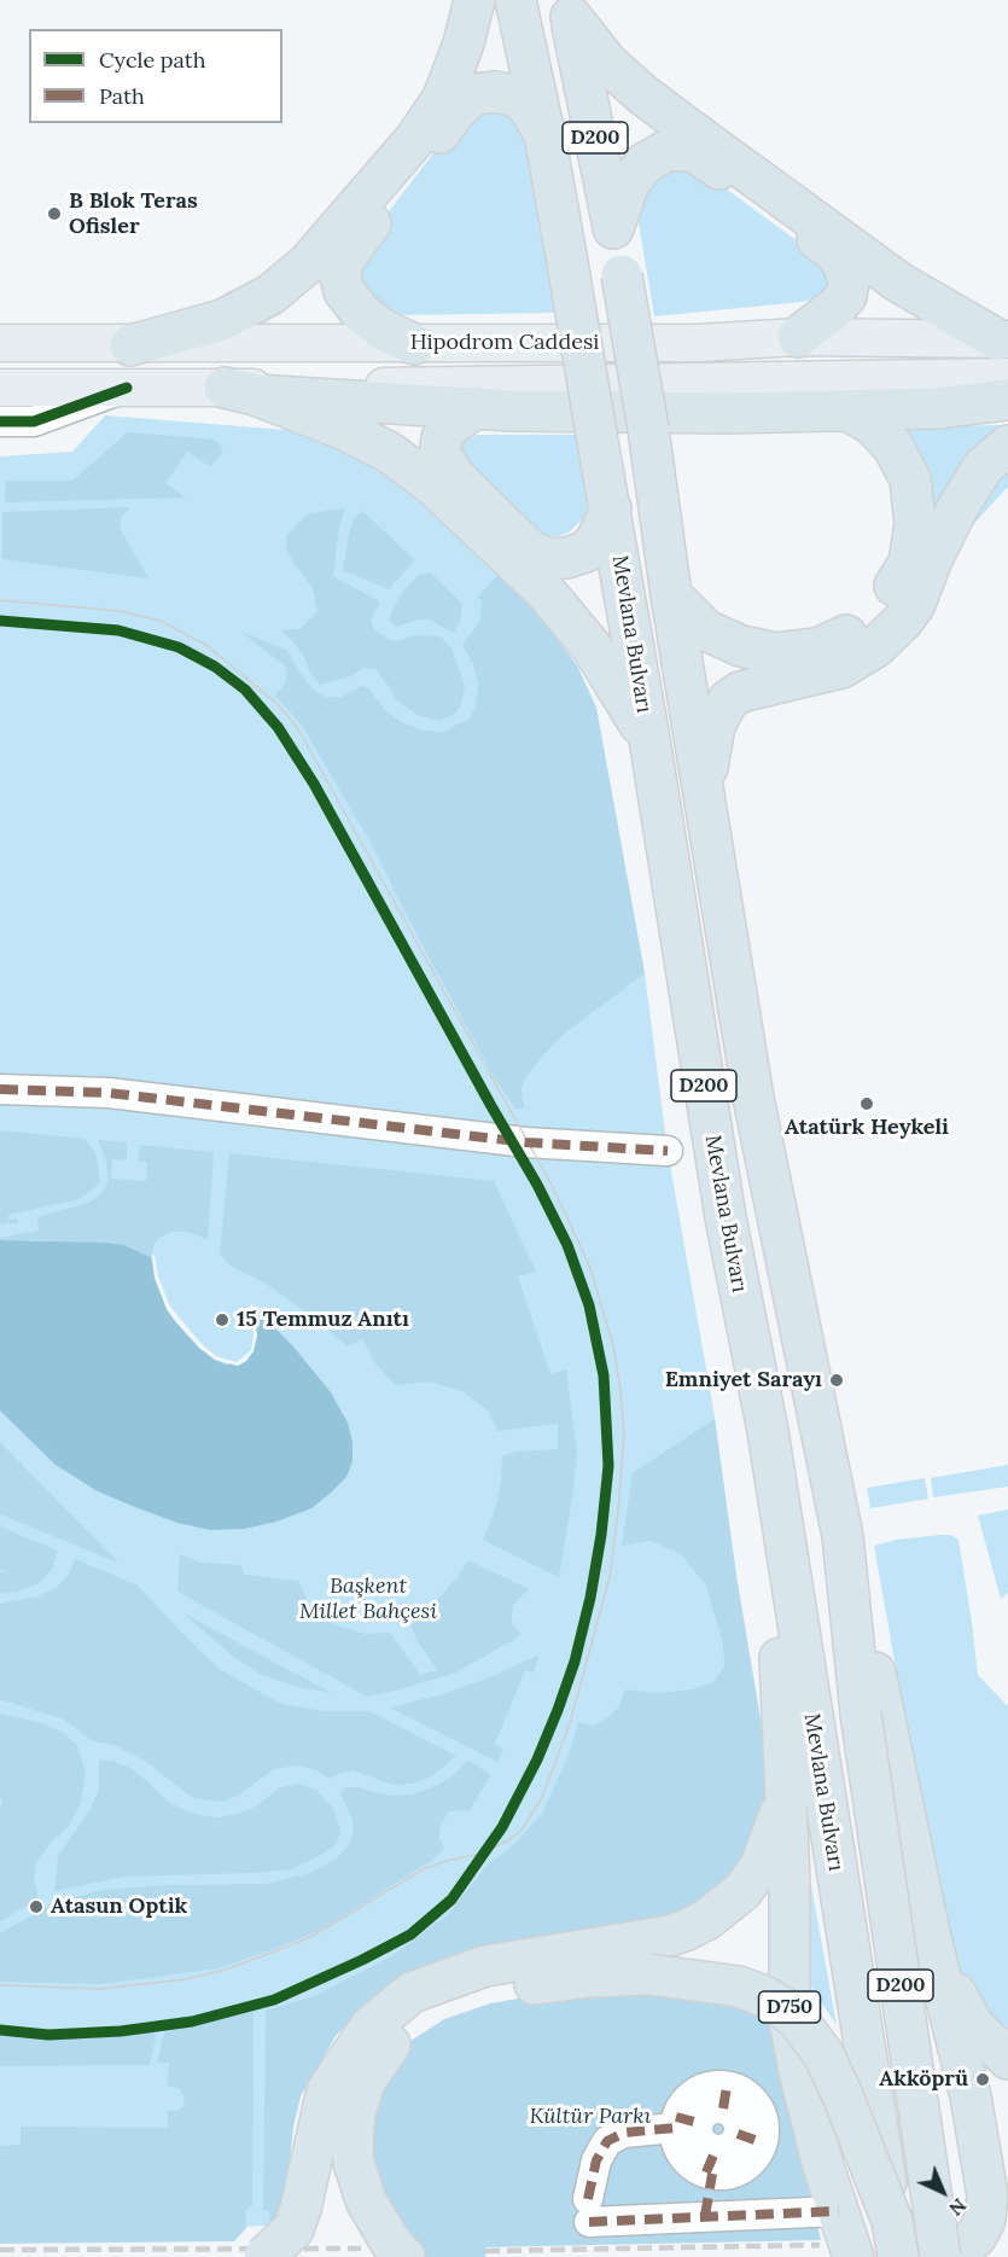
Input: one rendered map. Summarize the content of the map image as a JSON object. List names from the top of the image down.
{
  "streets": {
    "highway": ["D200", "Mevlana Bulvarı", "D750"],
    "main road": ["Hipodrom Caddesi"]
  },
  "parks": ["Başkent Millet Bahçesi", "Kültür Parkı"],
  "places": [
    "B Blok Teras Ofisler",
    "Atatürk Heykeli",
    "15 Temmuz Anıtı",
    "Emniyet Sarayı",
    "Atasun Optik",
    "Akköprü"
  ],
  "legend": ["Cycle path", "Path"],
  "north": "bottom right"
}
